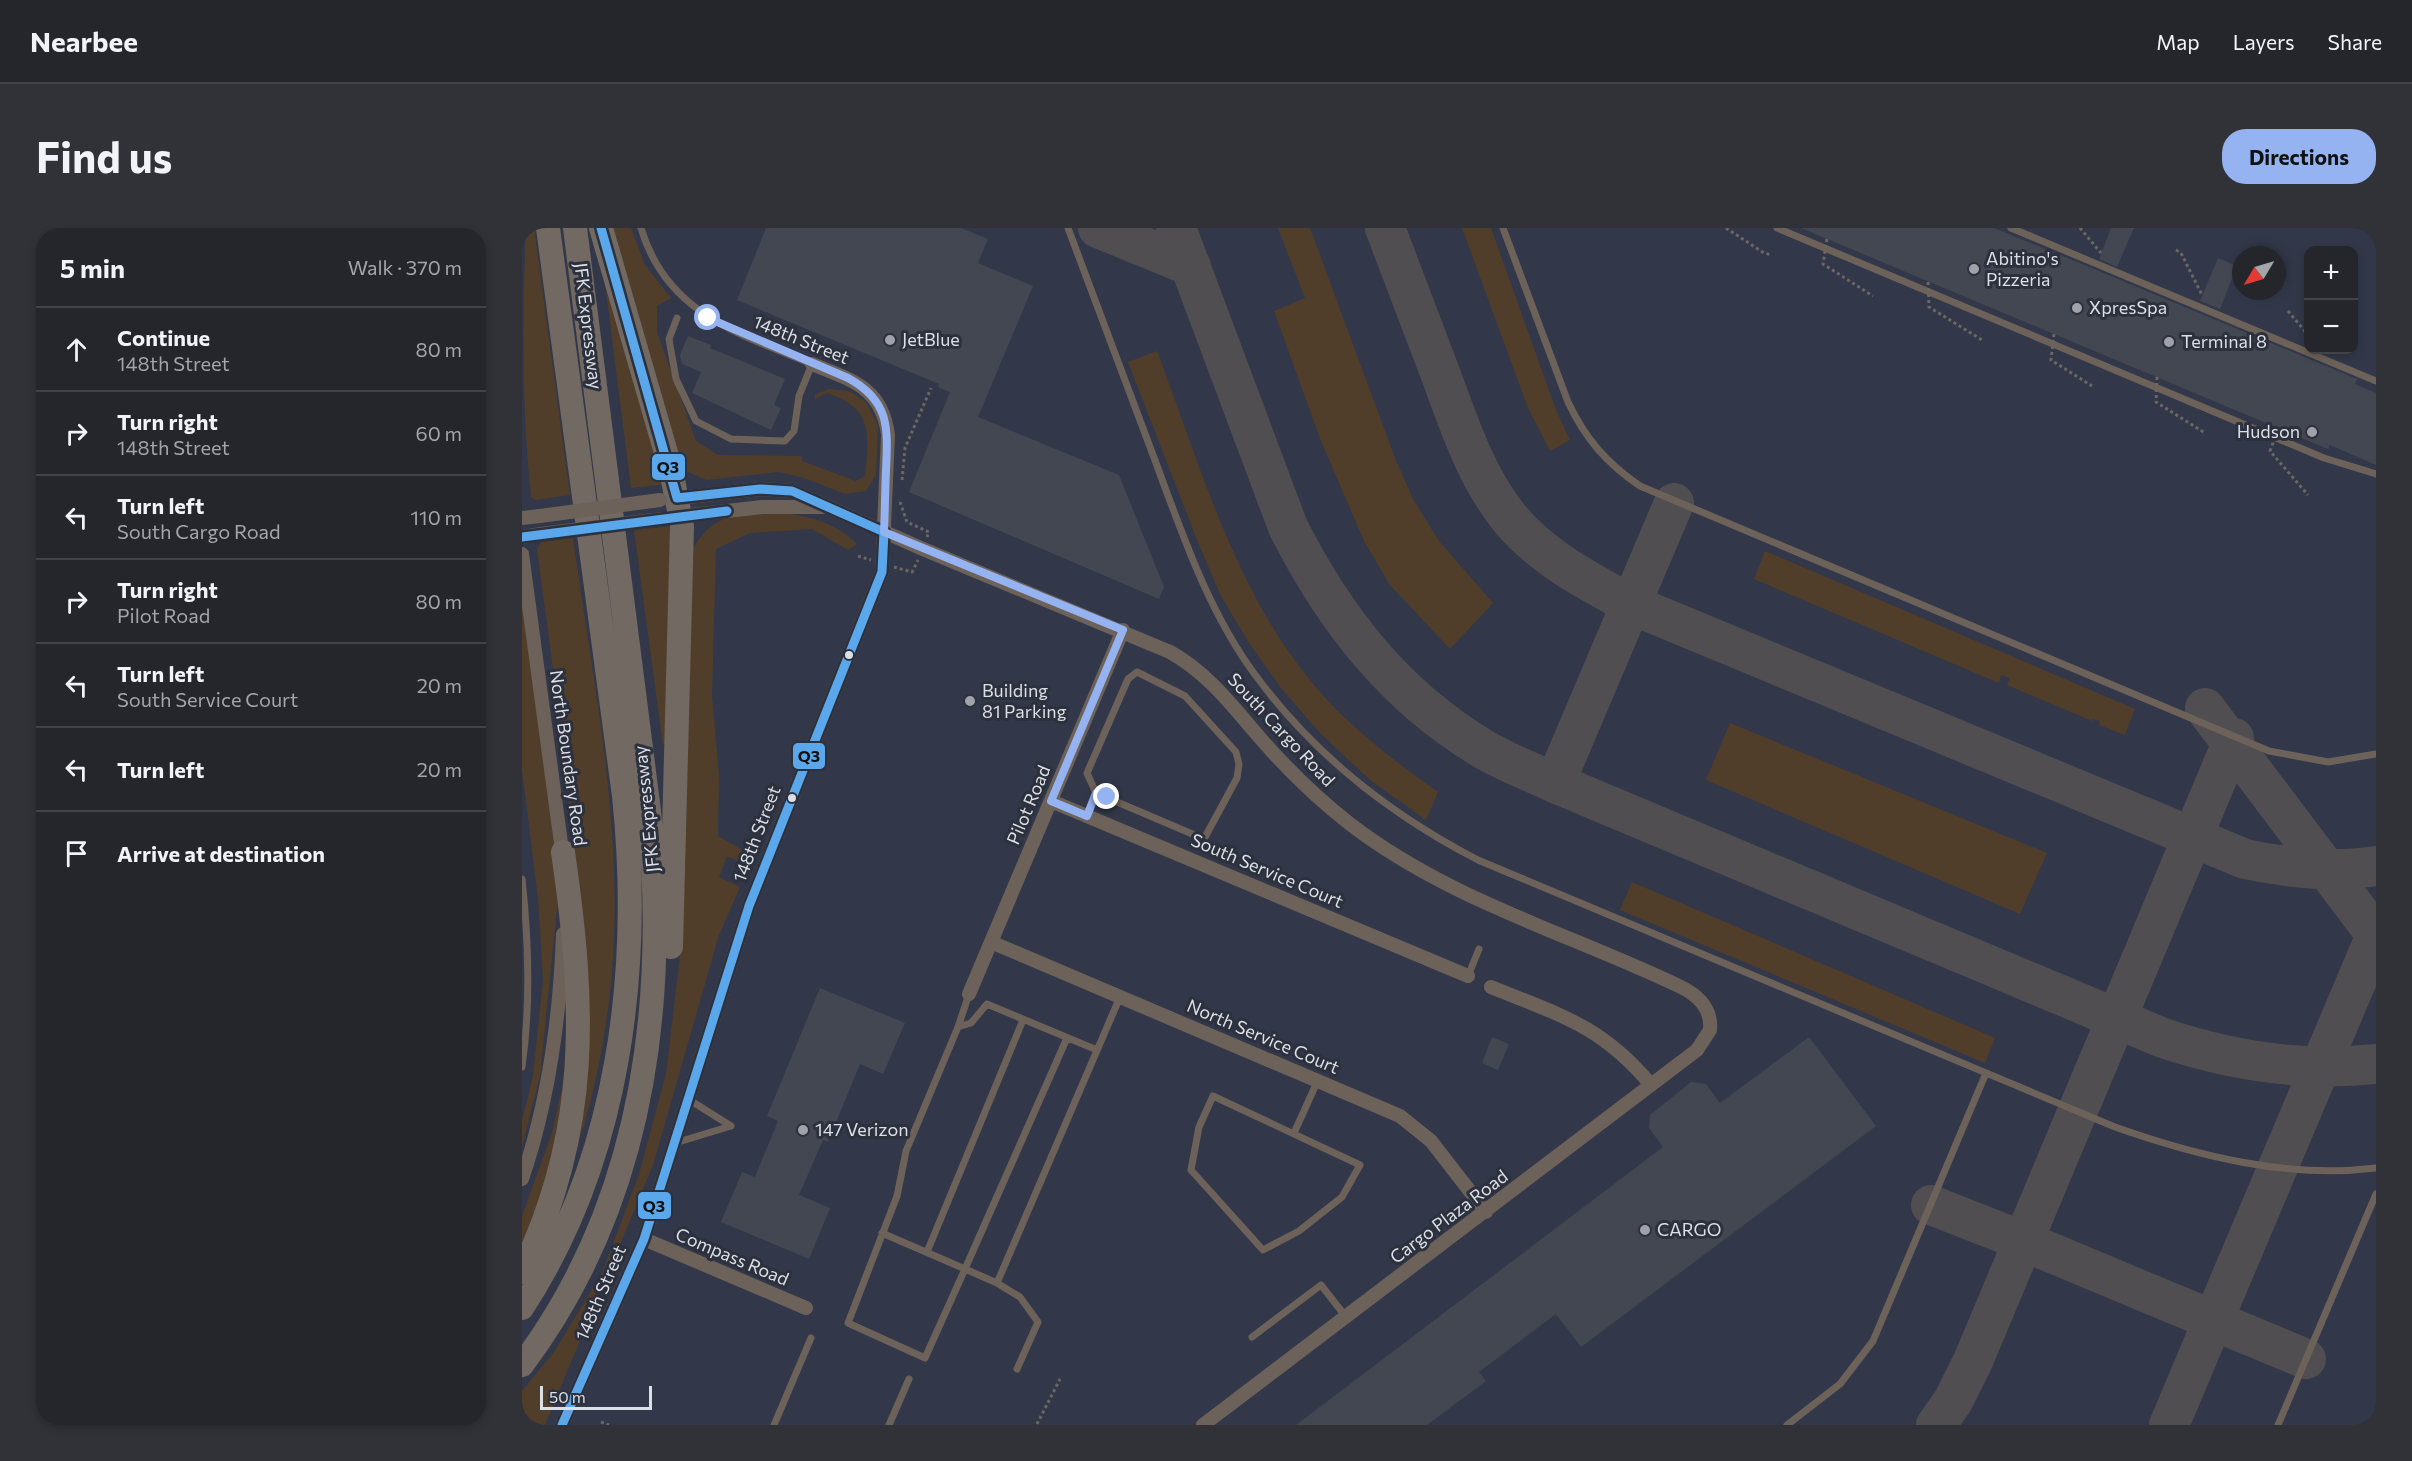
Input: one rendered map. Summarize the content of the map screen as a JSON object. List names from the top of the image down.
{
  "streets": {
    "highway": ["JFK Expressway"],
    "street": [
      "148th Street",
      "South Cargo Road",
      "North Boundary Road",
      "Pilot Road",
      "South Service Court",
      "North Service Court",
      "Cargo Plaza Road",
      "Compass Road"
    ]
  },
  "crossings": [
    ["148th Street", "South Cargo Road"],
    ["148th Street", "Compass Road"],
    ["South Cargo Road", "Pilot Road"],
    ["South Cargo Road", "Cargo Plaza Road"],
    ["Pilot Road", "South Service Court"],
    ["Pilot Road", "North Service Court"],
    ["North Service Court", "Cargo Plaza Road"]
  ],
  "places": [
    "Abitino's Pizzeria",
    "XpresSpa",
    "JetBlue",
    "Terminal 8",
    "Hudson",
    "Building 81 Parking",
    "147 Verizon",
    "CARGO"
  ],
  "lines": ["transit line Q3"],
  "scale_bar": "50 m",
  "north": "bottom left",
  "page": {
    "header": "Nearbee",
    "nav": ["Map", "Layers", "Share"],
    "buttons": "Directions",
    "title": "Find us",
    "heading": ["5 min", "Walk · 370 m"],
    "map_buttons": ["+", "−"],
    "list": [
      ["Continue", "148th Street", "80 m"],
      ["Turn right", "148th Street", "60 m"],
      ["Turn left", "South Cargo Road", "110 m"],
      ["Turn right", "Pilot Road", "80 m"],
      ["Turn left", "South Service Court", "20 m"],
      ["Turn left", "20 m"],
      "Arrive at destination"
    ],
    "scale": "50 m"
  }
}
